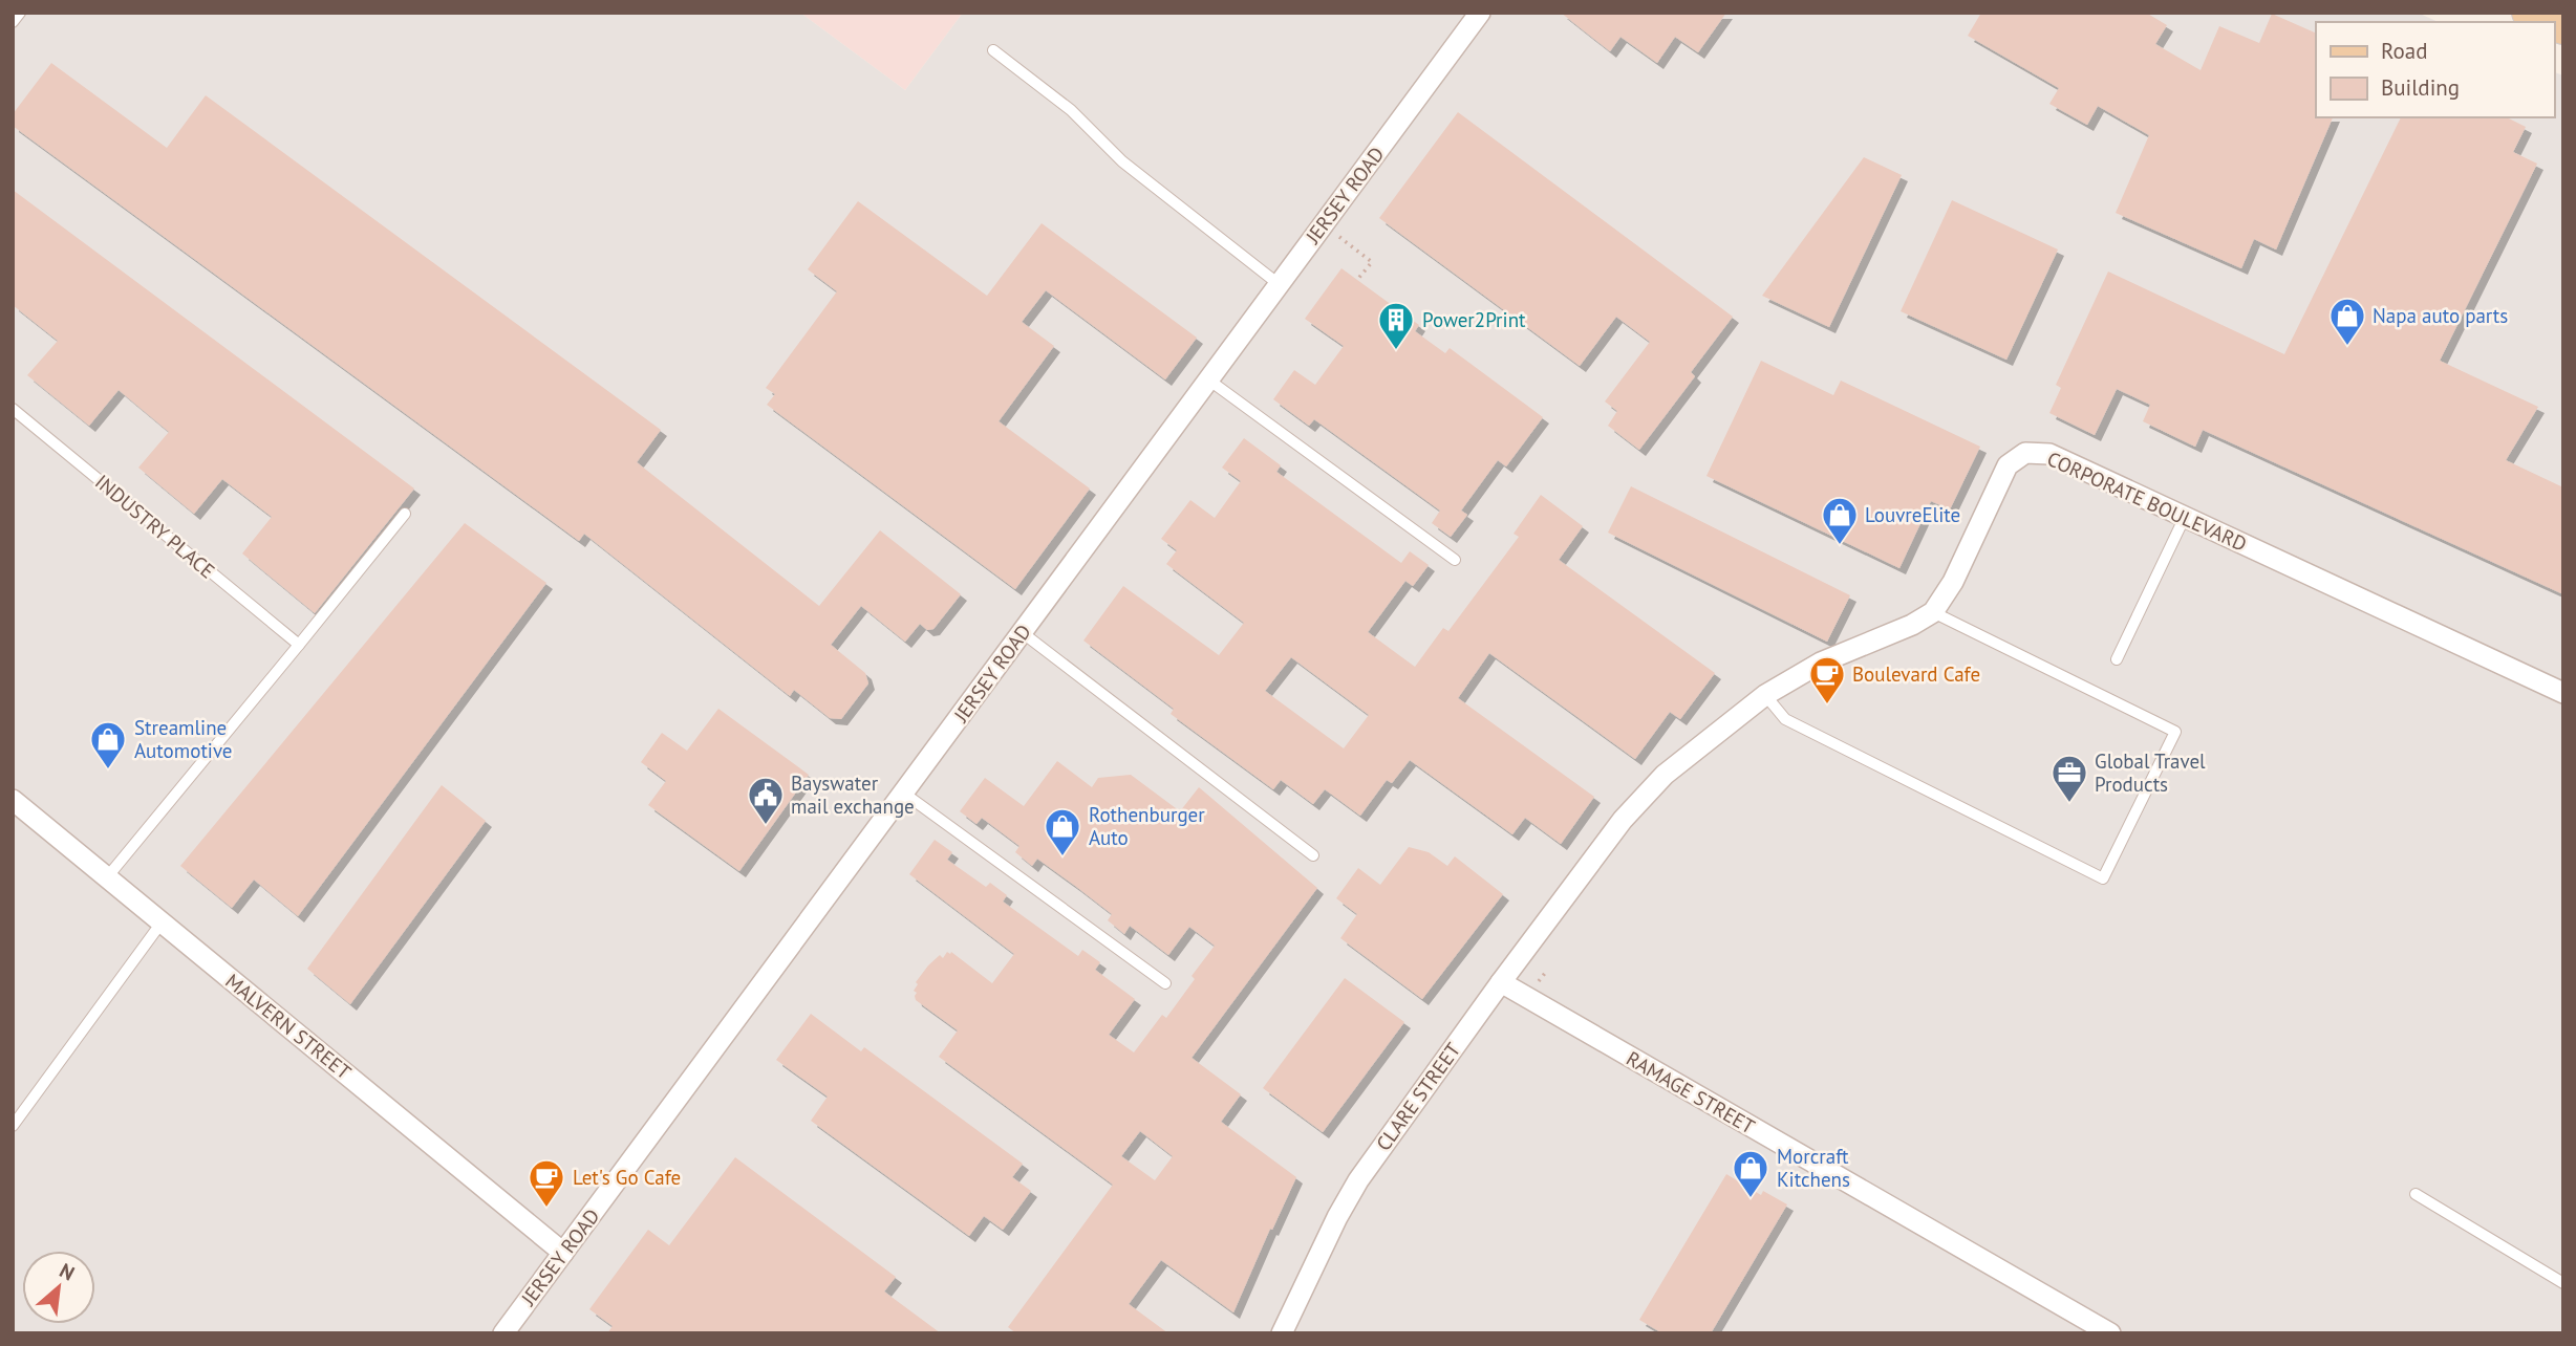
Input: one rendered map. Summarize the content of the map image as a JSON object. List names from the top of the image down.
{
  "streets": {
    "street": [
      "JERSEY ROAD",
      "CORPORATE BOULEVARD",
      "MALVERN STREET",
      "RAMAGE STREET",
      "CLARE STREET"
    ],
    "lane": ["INDUSTRY PLACE"]
  },
  "crossings": [
    ["JERSEY ROAD", "MALVERN STREET"],
    ["CORPORATE BOULEVARD", "CLARE STREET"],
    ["RAMAGE STREET", "CLARE STREET"]
  ],
  "places": {
    "shop": [
      "Napa auto parts",
      "LouvreElite",
      "Streamline Automotive",
      "Rothenburger Auto",
      "Morcraft Kitchens"
    ],
    "building": ["Power2Print"],
    "cafe": ["Boulevard Cafe", "Let's Go Cafe"],
    "office": ["Global Travel Products"],
    "public building": ["Bayswater mail exchange"]
  },
  "legend": ["Road", "Building"],
  "north": "top right"
}
